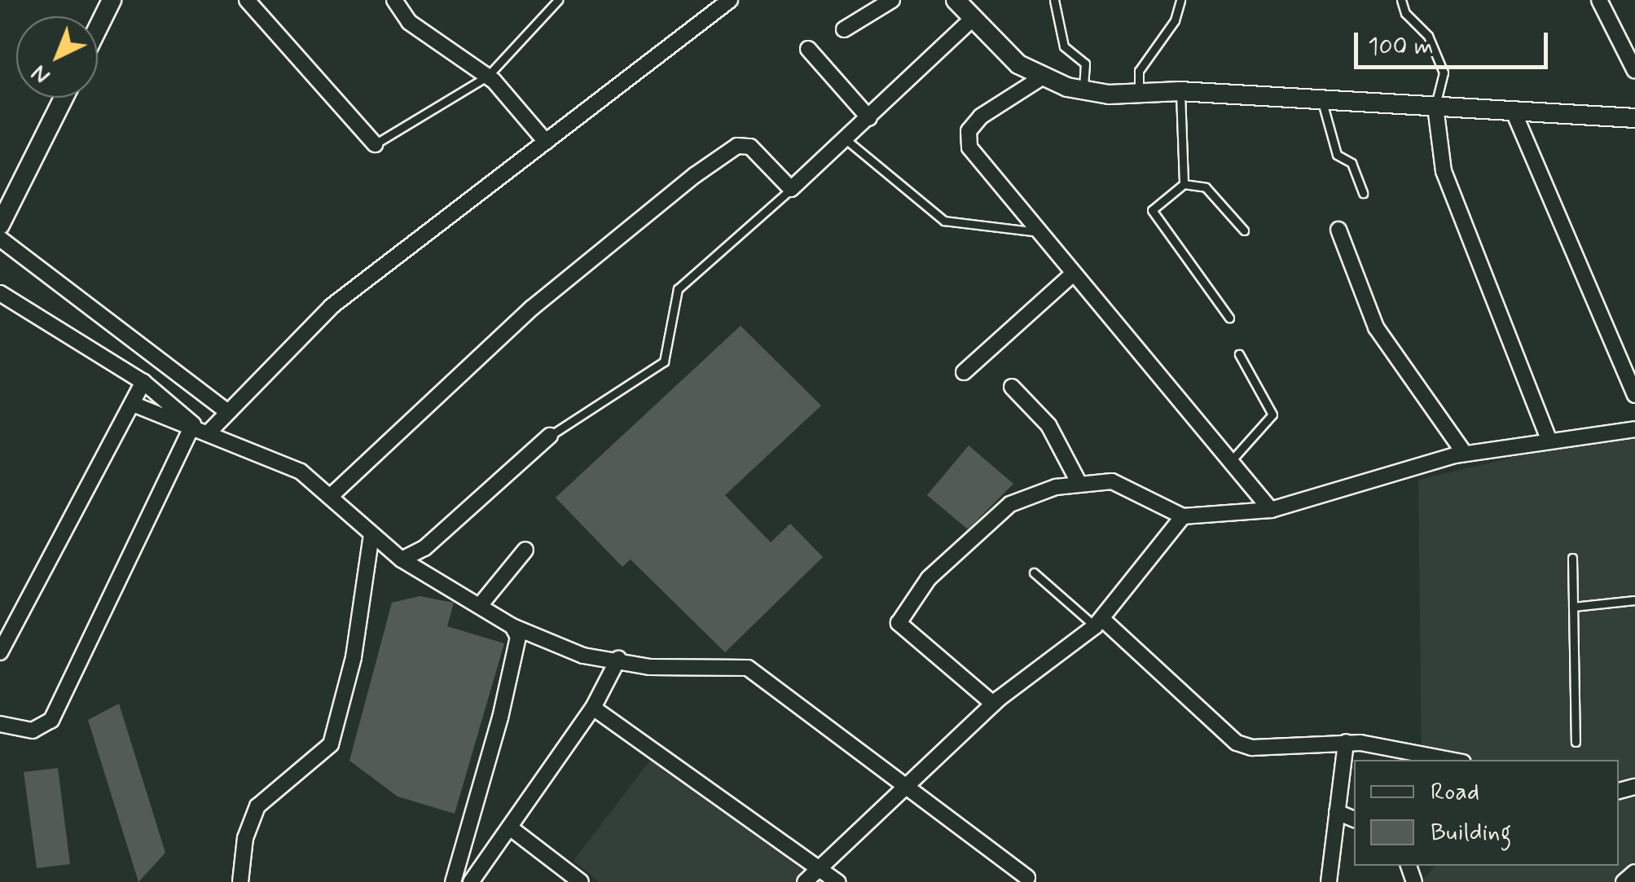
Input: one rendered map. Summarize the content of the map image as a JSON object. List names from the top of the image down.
{
  "legend": ["Road", "Building"],
  "scale_bar": "100 m",
  "north": "bottom left"
}
